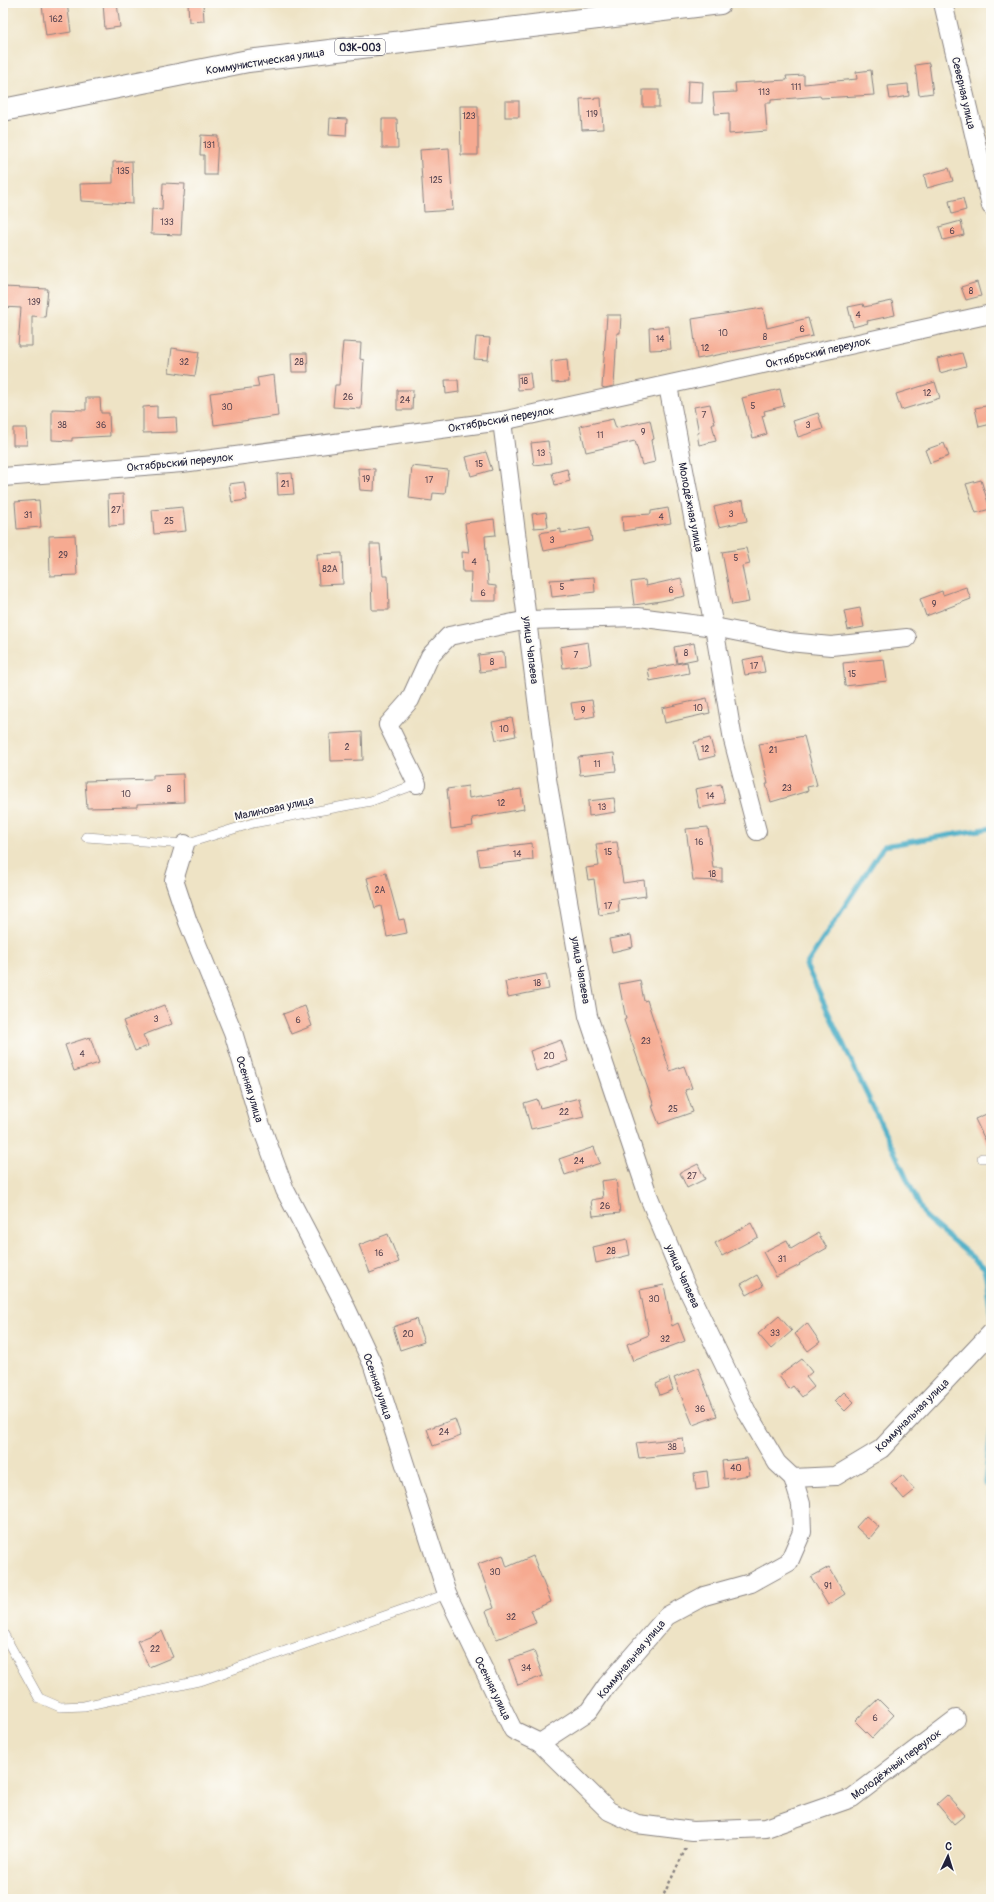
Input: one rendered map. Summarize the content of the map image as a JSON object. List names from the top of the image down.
{
  "streets": {
    "main road": ["03К-003", "Коммунистическая улица"],
    "street": [
      "Северная улица",
      "Октябрьский переулок",
      "Молодёжная улица",
      "улица Чапаева",
      "Осенняя улица",
      "Коммунальная улица",
      "Молодёжный переулок"
    ],
    "lane": ["Малиновая улица"]
  },
  "crossings": [
    ["Октябрьский переулок", "Молодёжная улица"],
    ["Октябрьский переулок", "улица Чапаева"],
    ["улица Чапаева", "Коммунальная улица"],
    ["Малиновая улица", "Осенняя улица"],
    ["Осенняя улица", "Коммунальная улица"],
    ["Осенняя улица", "Молодёжный переулок"]
  ],
  "house_numbers": [
    "162",
    "111",
    "113",
    "119",
    "123",
    "131",
    "135",
    "125",
    "133",
    "6",
    "8",
    "139",
    "4",
    "6",
    "10",
    "8",
    "14",
    "12",
    "32",
    "28",
    "18",
    "12",
    "26",
    "24",
    "5",
    "30",
    "7",
    "38",
    "36",
    "3",
    "9",
    "11",
    "13",
    "15",
    "19",
    "17",
    "21",
    "27",
    "3",
    "31",
    "4",
    "25",
    "3",
    "29",
    "5",
    "4",
    "82А",
    "5",
    "6",
    "6",
    "9",
    "8",
    "7",
    "8",
    "17",
    "15",
    "10",
    "9",
    "10",
    "2",
    "12",
    "21",
    "11",
    "23",
    "8",
    "10",
    "14",
    "12",
    "13",
    "16",
    "15",
    "14",
    "18",
    "2А",
    "17",
    "18",
    "3",
    "6",
    "23",
    "4",
    "20",
    "25",
    "22",
    "24",
    "27",
    "26",
    "28",
    "16",
    "31",
    "30",
    "33",
    "20",
    "32",
    "36",
    "24",
    "38",
    "40",
    "30",
    "91",
    "32",
    "22",
    "34",
    "6"
  ],
  "north": "top"
}
